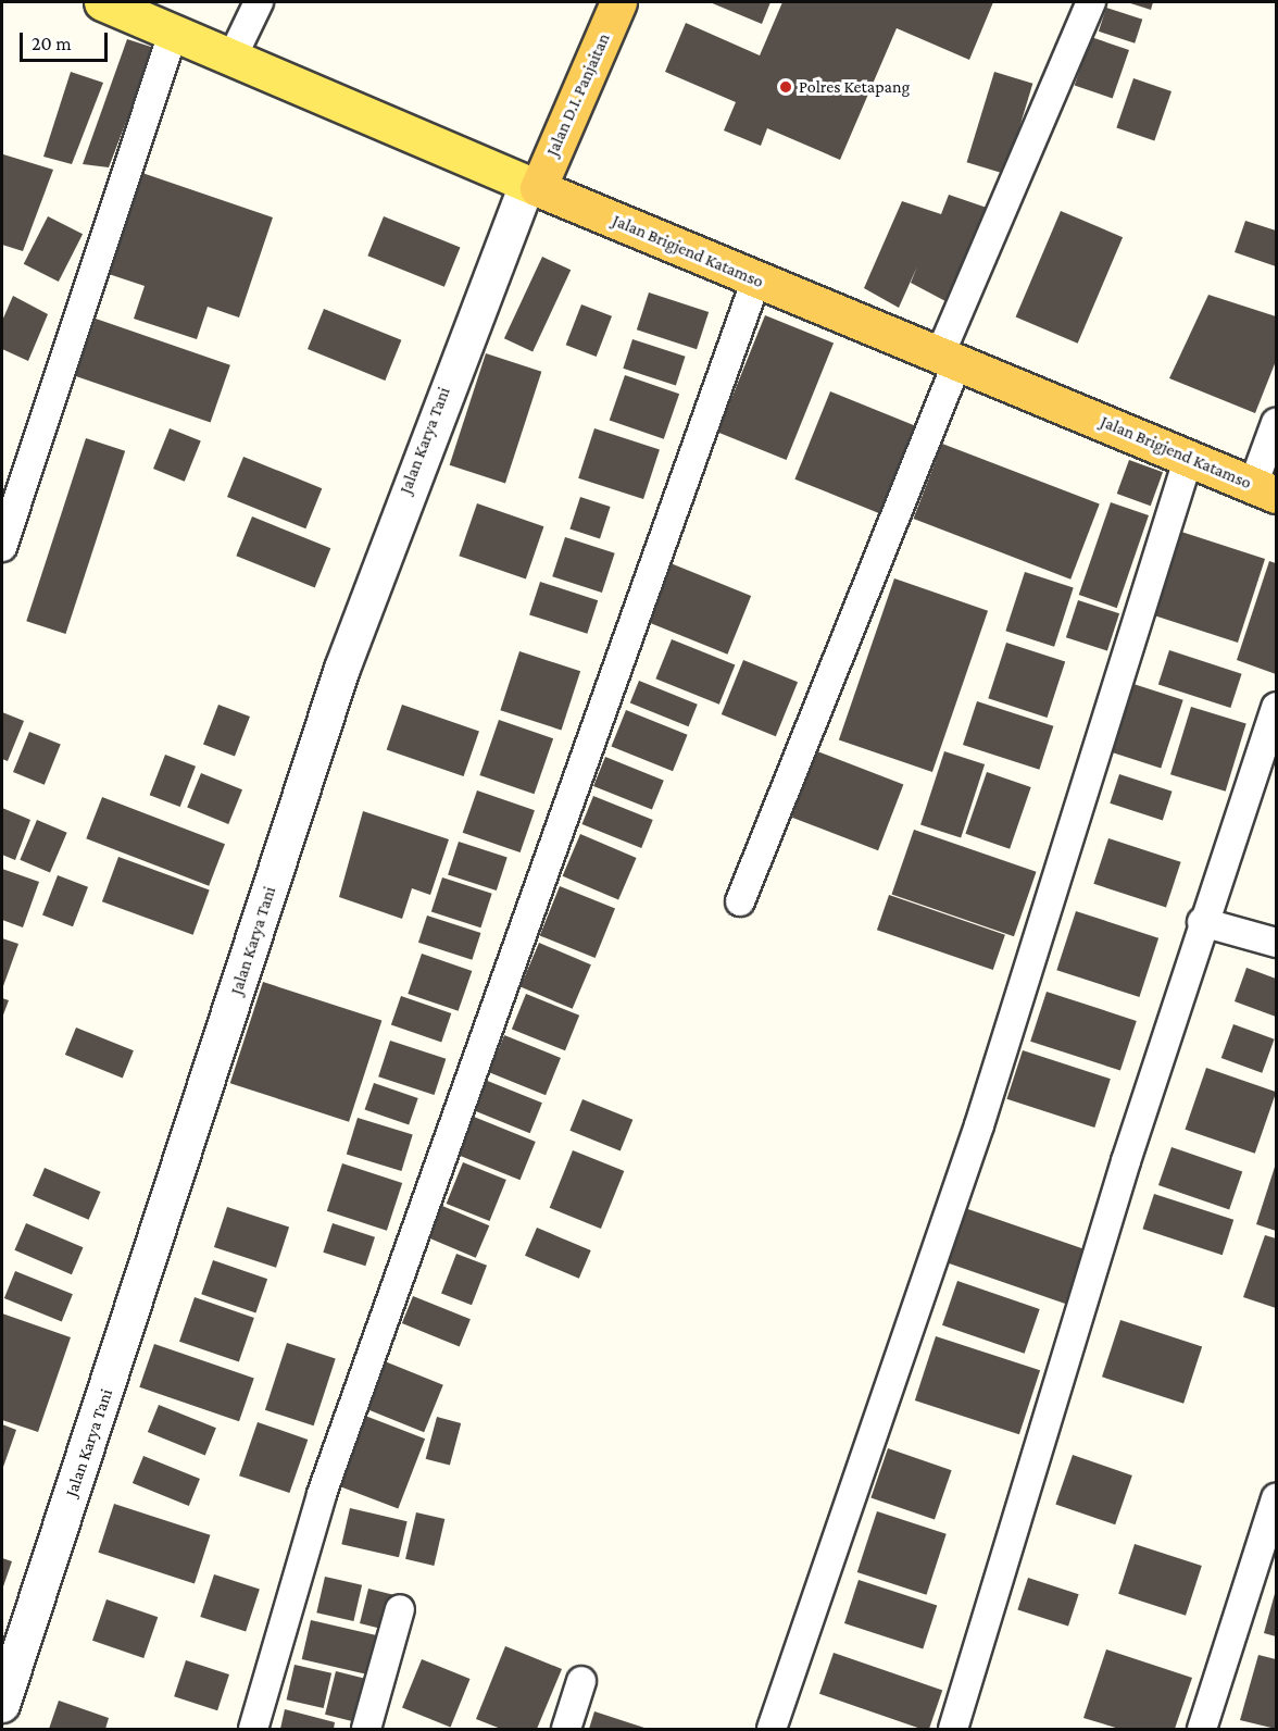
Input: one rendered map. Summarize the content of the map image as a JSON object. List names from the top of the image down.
{
  "streets": {
    "highway": ["Jalan D.I. Panjaitan", "Jalan Brigjend Katamso"],
    "street": ["Jalan Karya Tani"]
  },
  "crossings": [
    ["Jalan D.I. Panjaitan", "Jalan Brigjend Katamso"],
    ["Jalan D.I. Panjaitan", "Jalan Karya Tani"],
    ["Jalan Brigjend Katamso", "Jalan Karya Tani"]
  ],
  "places": ["Polres Ketapang"],
  "scale_bar": "20 m"
}
